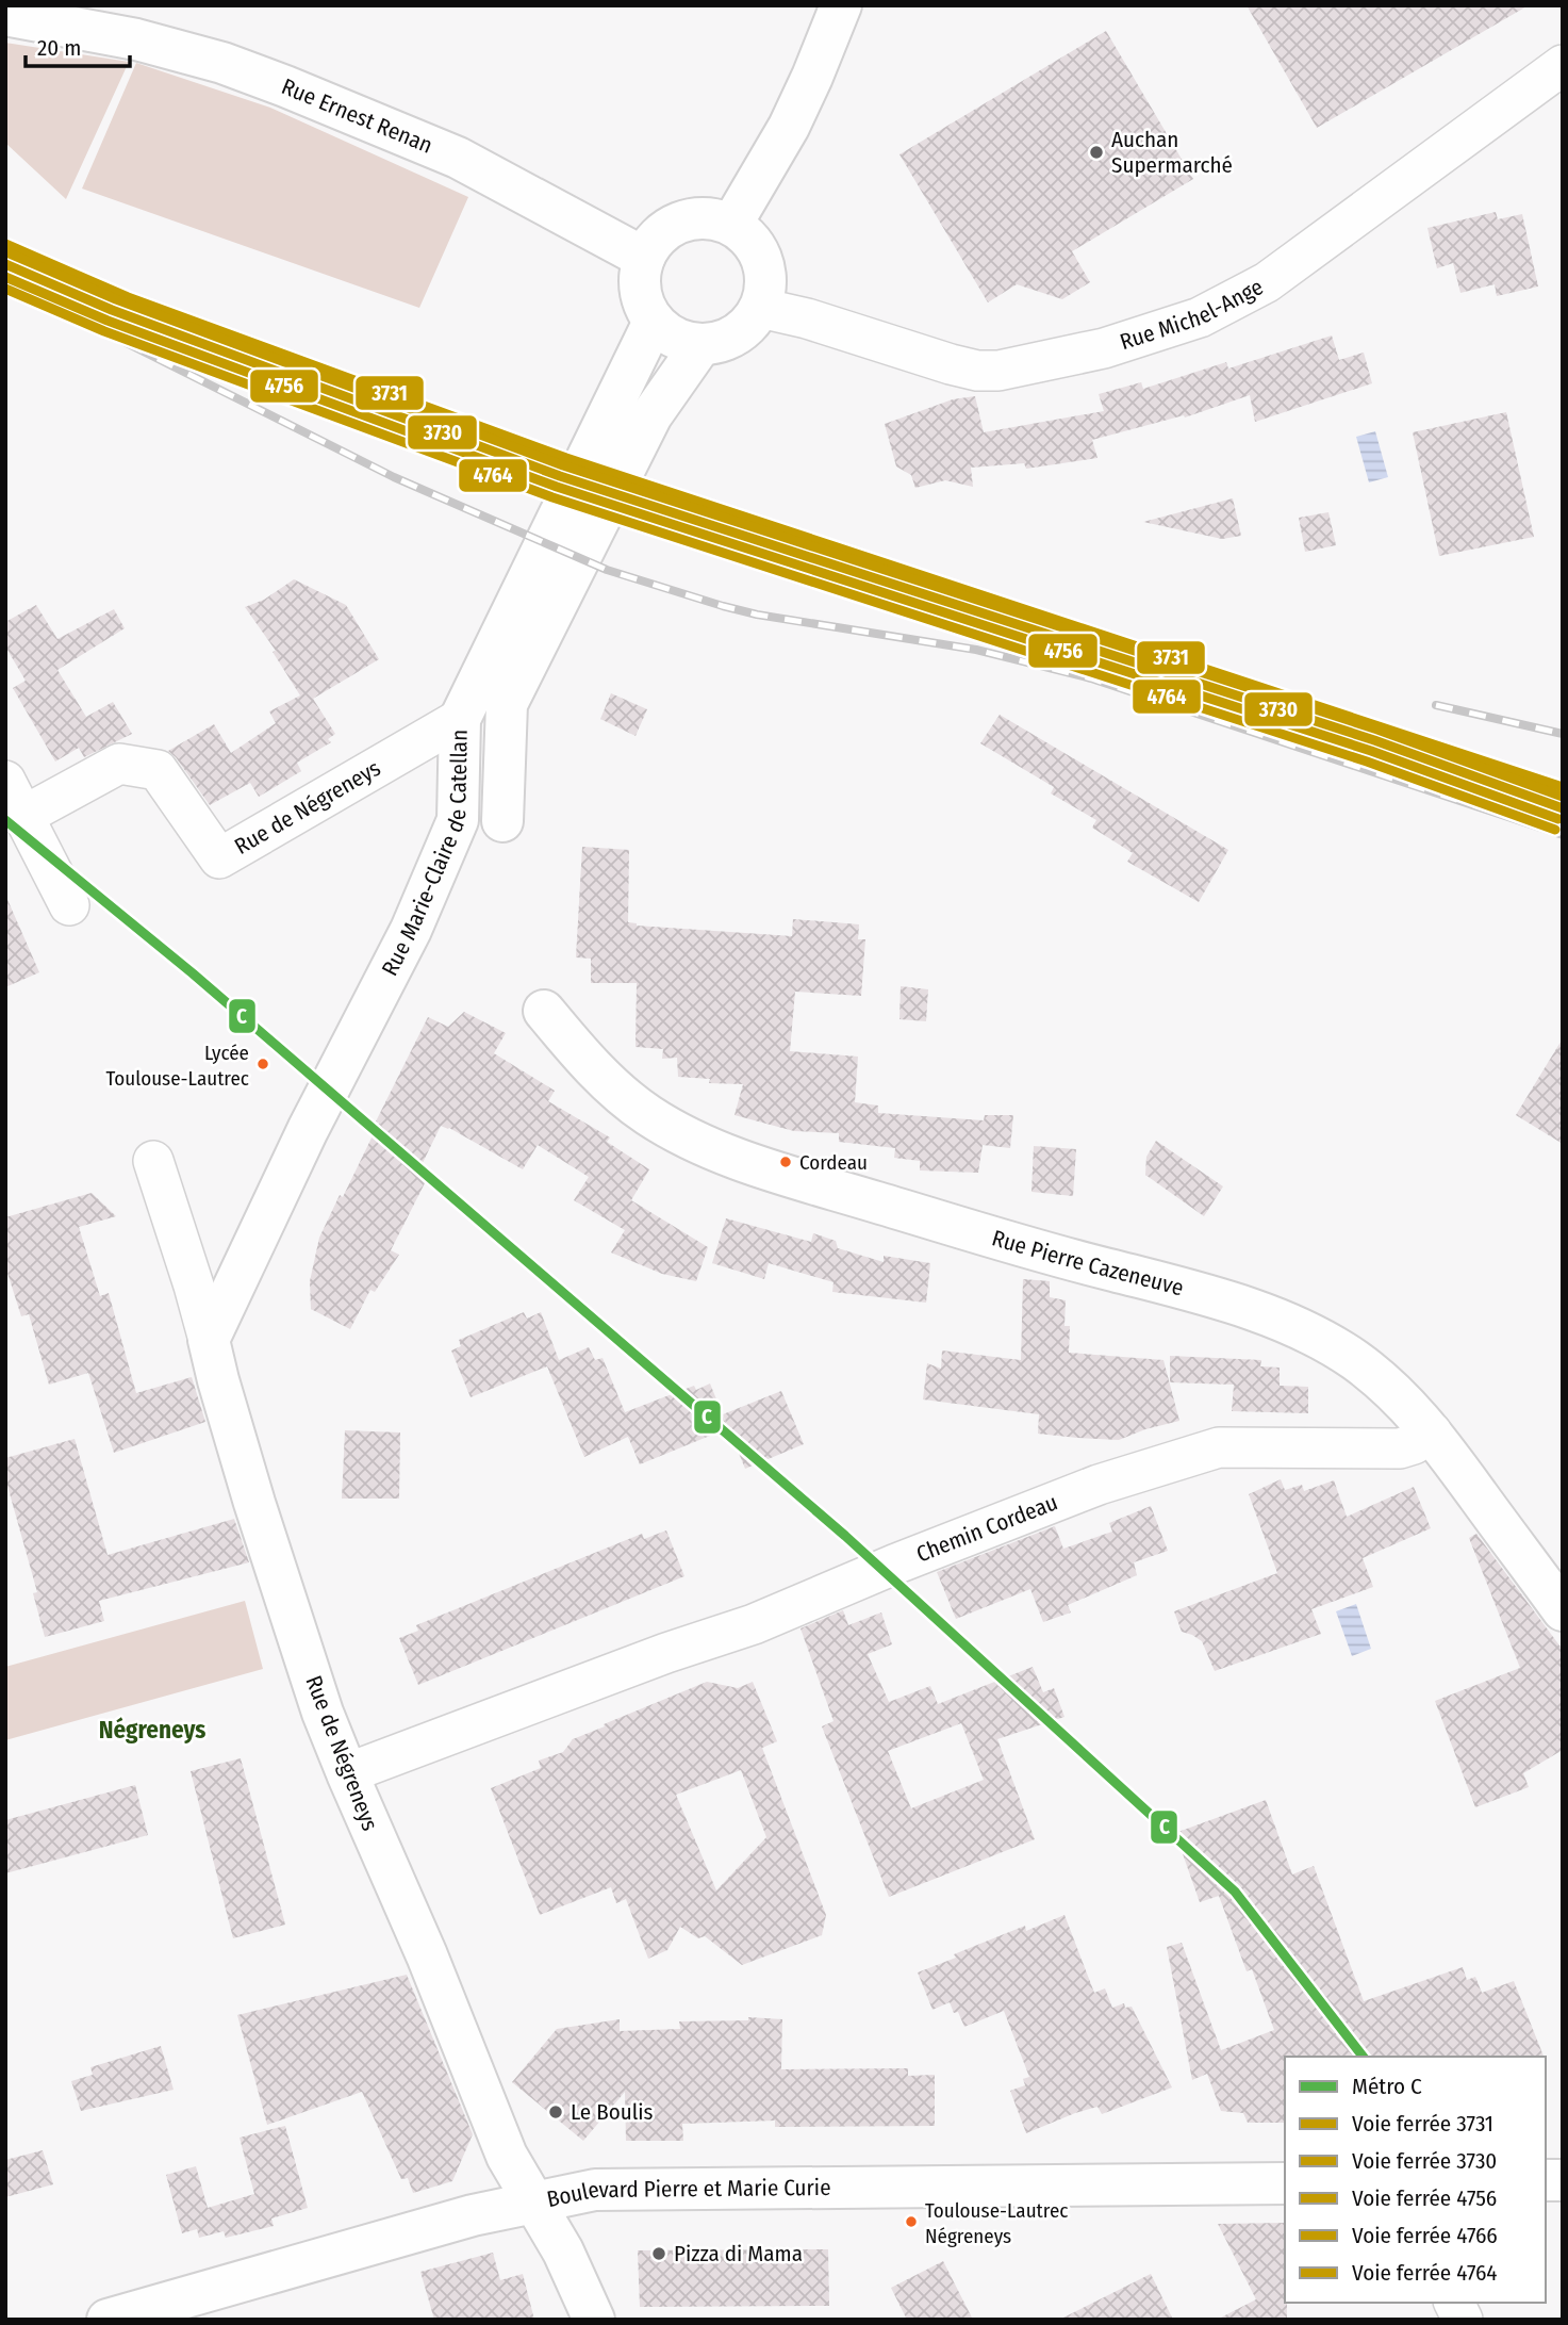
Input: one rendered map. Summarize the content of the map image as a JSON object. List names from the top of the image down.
{
  "streets": {
    "street": [
      "Rue Ernest Renan",
      "Rue Michel-Ange",
      "Rue de Négreneys",
      "Rue Marie-Claire de Catellan",
      "Rue Pierre Cazeneuve",
      "Chemin Cordeau",
      "Boulevard Pierre et Marie Curie"
    ]
  },
  "crossings": [
    ["Rue Ernest Renan", "Rue Michel-Ange"],
    ["Rue Ernest Renan", "Rue Marie-Claire de Catellan"],
    ["Rue Michel-Ange", "Rue Marie-Claire de Catellan"],
    ["Rue de Négreneys", "Rue Marie-Claire de Catellan"],
    ["Rue de Négreneys", "Chemin Cordeau"],
    ["Rue de Négreneys", "Boulevard Pierre et Marie Curie"],
    ["Rue Pierre Cazeneuve", "Chemin Cordeau"]
  ],
  "districts": ["Négreneys"],
  "places": [
    "Auchan Supermarché",
    "Lycée Toulouse-Lautrec",
    "Cordeau",
    "Le Boulis",
    "Toulouse-Lautrec Négreneys",
    "Pizza di Mama"
  ],
  "lines": [
    "rail line 3731",
    "rail line 4766",
    "rail line 3730",
    "rail line 4756",
    "rail line 4764",
    "metro line C"
  ],
  "legend": [
    "Métro C",
    "Voie ferrée 3731",
    "Voie ferrée 3730",
    "Voie ferrée 4756",
    "Voie ferrée 4766",
    "Voie ferrée 4764"
  ],
  "scale_bar": "20 m"
}
